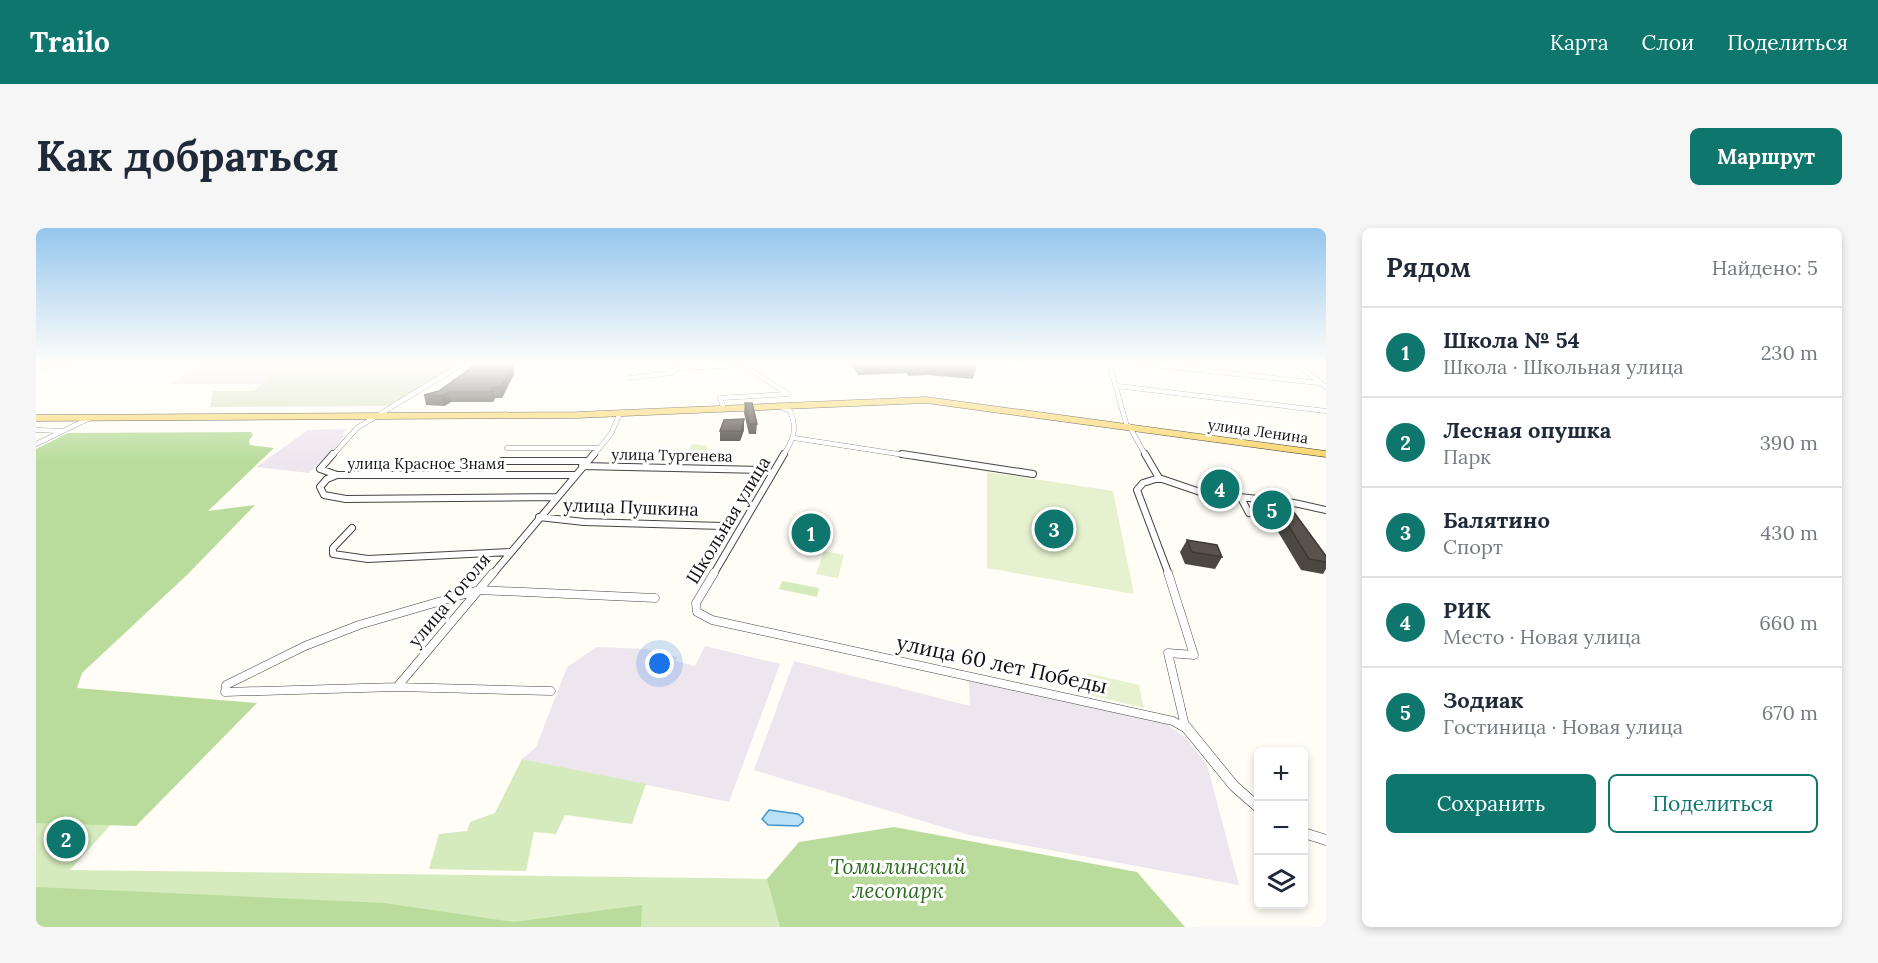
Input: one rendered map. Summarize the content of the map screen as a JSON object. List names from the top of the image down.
{
  "streets": {
    "main road": ["улица Ленина"],
    "street": [
      "улица Тургенева",
      "улица Красное Знамя",
      "улица Пушкина",
      "Школьная улица",
      "улица Гоголя",
      "улица 60 лет Победы"
    ]
  },
  "crossings": [
    ["улица Ленина", "улица Красное Знамя"],
    ["улица Ленина", "улица Гоголя"],
    ["улица Тургенева", "улица Красное Знамя"],
    ["улица Тургенева", "улица Гоголя"],
    ["улица Красное Знамя", "улица Гоголя"],
    ["улица Пушкина", "улица Гоголя"],
    ["Школьная улица", "улица 60 лет Победы"]
  ],
  "parks": ["Томилинский лесопарк"],
  "page": {
    "header": "Trailo",
    "nav": ["Карта", "Слои", "Поделиться"],
    "buttons": [
      "Маршрут",
      ["Сохранить", "Поделиться"]
    ],
    "title": "Как добраться",
    "heading": ["Рядом", "Найдено: 5"],
    "list": [
      {
        "mark": "1",
        "name": "Школа № 54",
        "note": "Школа · Школьная улица",
        "value": "230 m"
      },
      {
        "mark": "2",
        "name": "Лесная опушка",
        "note": "Парк",
        "value": "390 m"
      },
      {
        "mark": "3",
        "name": "Балятино",
        "note": "Спорт",
        "value": "430 m"
      },
      {
        "mark": "4",
        "name": "РИК",
        "note": "Место · Новая улица",
        "value": "660 m"
      },
      {
        "mark": "5",
        "name": "Зодиак",
        "note": "Гостиница · Новая улица",
        "value": "670 m"
      }
    ],
    "pins": [
      "4",
      "5",
      "3",
      "1",
      "2"
    ],
    "map_buttons": ["+", "−"]
  }
}
